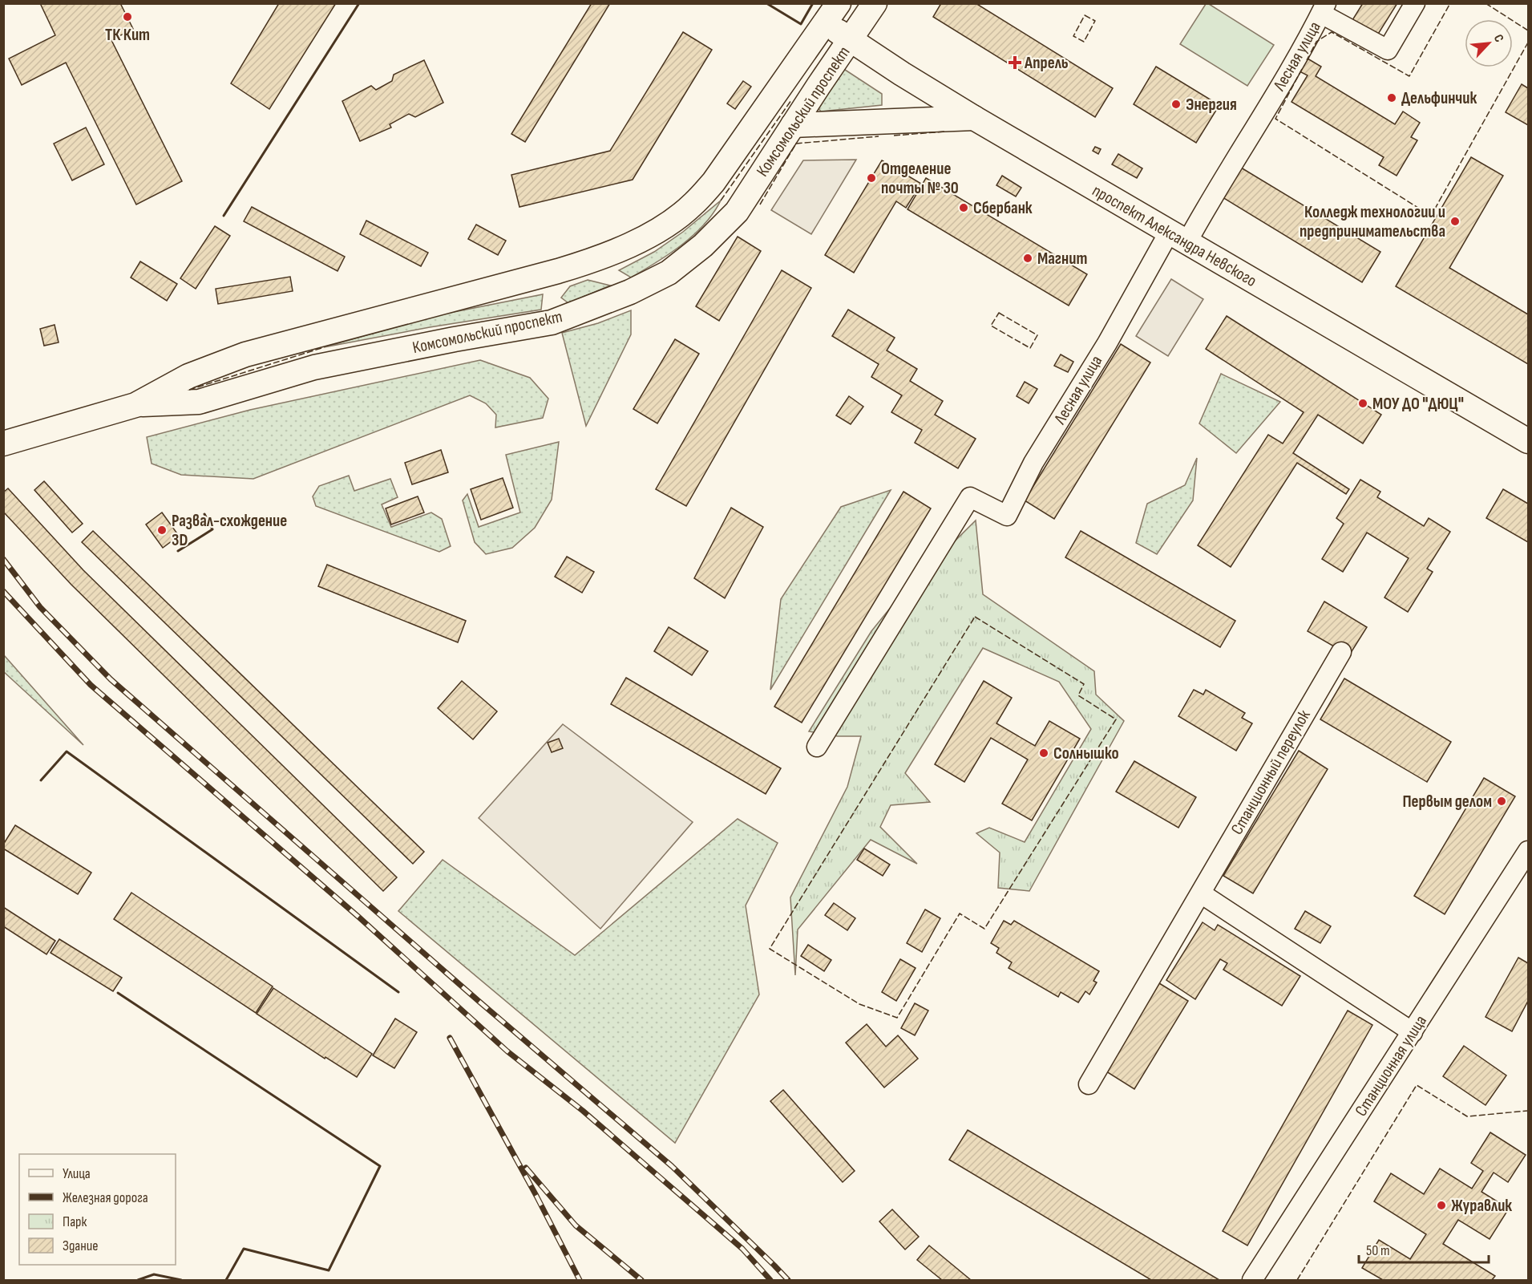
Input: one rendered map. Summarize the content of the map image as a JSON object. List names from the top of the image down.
{
  "streets": {
    "main road": ["Комсомольский проспект", "проспект Александра Невского"],
    "street": ["Лесная улица", "Станционный переулок", "Станционная улица"]
  },
  "crossings": [
    ["Лесная улица", "проспект Александра Невского"],
    ["Комсомольский проспект", "проспект Александра Невского"]
  ],
  "places": {
    "other": [
      "ТК Кит",
      "Дельфинчик",
      "Энергия",
      "Отделение почты № 30",
      "Сбербанк",
      "Колледж технологии и предпринимательства",
      "Магнит",
      "МОУ ДО \"ДЮЦ\"",
      "Развал-схождение 3D",
      "Солнышко",
      "Первым делом",
      "Журавлик"
    ],
    "health": ["Апрель"]
  },
  "legend": [
    "Улица",
    "Железная дорога",
    "Парк",
    "Здание"
  ],
  "scale_bar": "50 m",
  "north": "top right"
}
